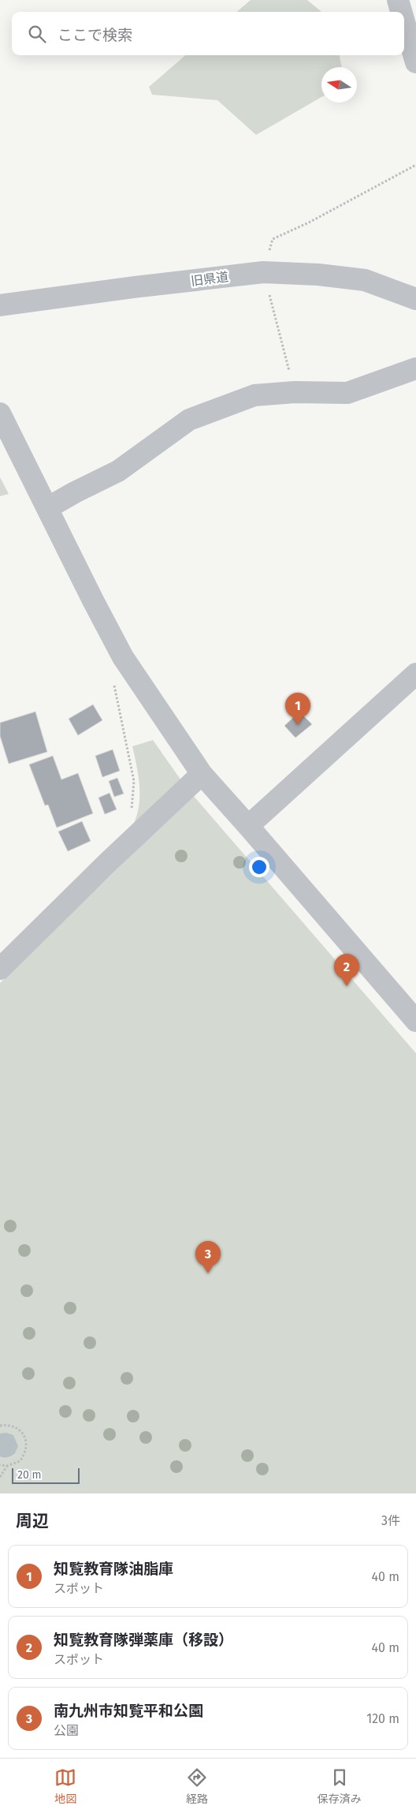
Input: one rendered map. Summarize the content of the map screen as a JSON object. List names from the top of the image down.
{
  "streets": {
    "street": ["旧県道"]
  },
  "scale_bar": "20 m",
  "north": "left",
  "page": {
    "search": "ここで検索",
    "pins": ["1", "2", "3"],
    "scale": "20 m",
    "heading": ["周辺", "3件"],
    "list": [
      {
        "mark": "1",
        "name": "知覧教育隊油脂庫",
        "note": "スポット",
        "value": "40 m"
      },
      {
        "mark": "2",
        "name": "知覧教育隊弾薬庫（移設）",
        "note": "スポット",
        "value": "40 m"
      },
      {
        "mark": "3",
        "name": "南九州市知覧平和公園",
        "note": "公園",
        "value": "120 m"
      }
    ],
    "nav": ["地図", "経路", "保存済み"]
  }
}
